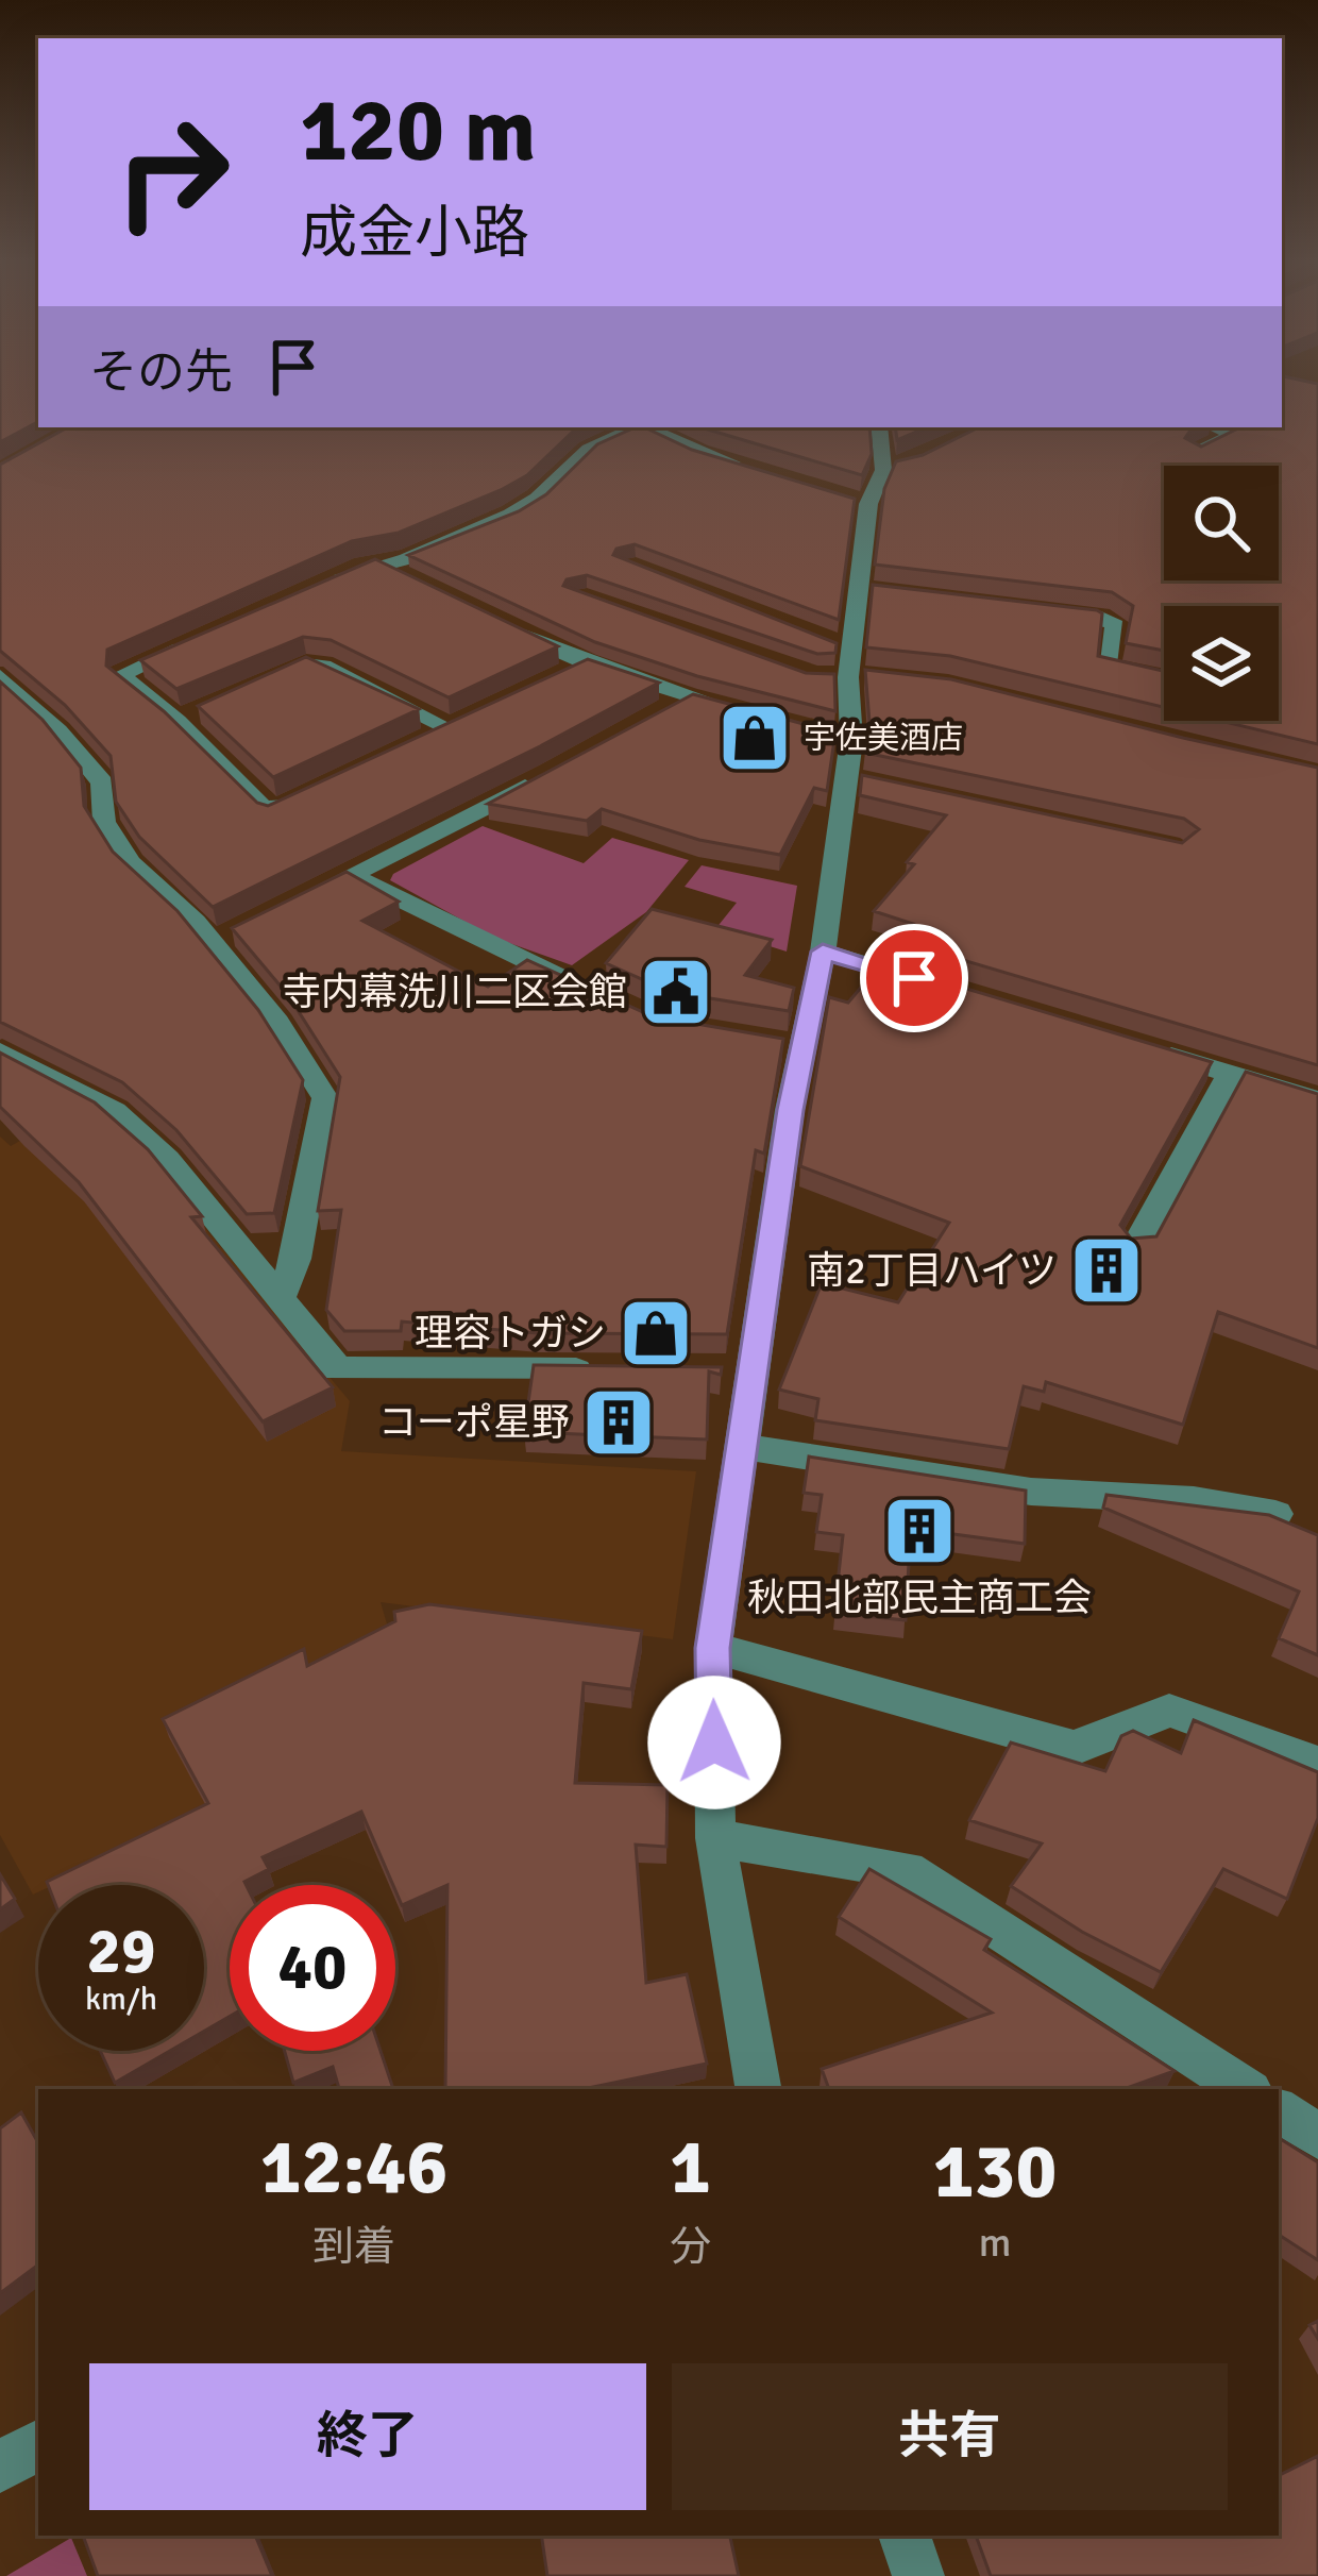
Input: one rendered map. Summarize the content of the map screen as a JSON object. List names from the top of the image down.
{
  "places": {
    "shop": ["宇佐美酒店", "理容トガシ"],
    "public building": ["寺内幕洗川二区会館"],
    "building": ["南2丁目ハイツ", "コーポ星野", "秋田北部民主商工会"]
  },
  "page": {
    "turn": ["120 m", "成金小路"],
    "then": "その先",
    "speed": "29 km/h",
    "limit": "40",
    "eta": [
      "12:46",
      "到着",
      "1",
      "分",
      "130",
      "m"
    ],
    "buttons": ["終了", "共有"]
  }
}
